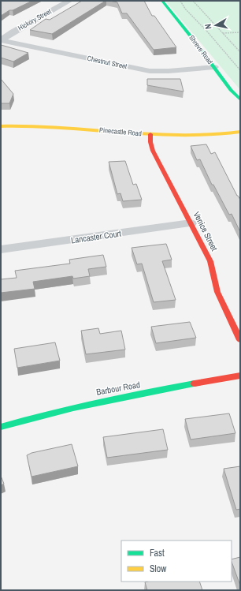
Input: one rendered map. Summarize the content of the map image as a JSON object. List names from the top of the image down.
{
  "streets": {
    "street": [
      "Hickory Street",
      "Shreve Road",
      "Chestnut Street",
      "Pinecastle Road",
      "Venice Street",
      "Lancaster Court",
      "Barbour Road"
    ]
  },
  "crossings": [
    ["Hickory Street", "Chestnut Street"],
    ["Shreve Road", "Chestnut Street"],
    ["Pinecastle Road", "Venice Street"],
    ["Venice Street", "Lancaster Court"]
  ],
  "legend": ["Fast", "Slow"],
  "north": "left"
}
